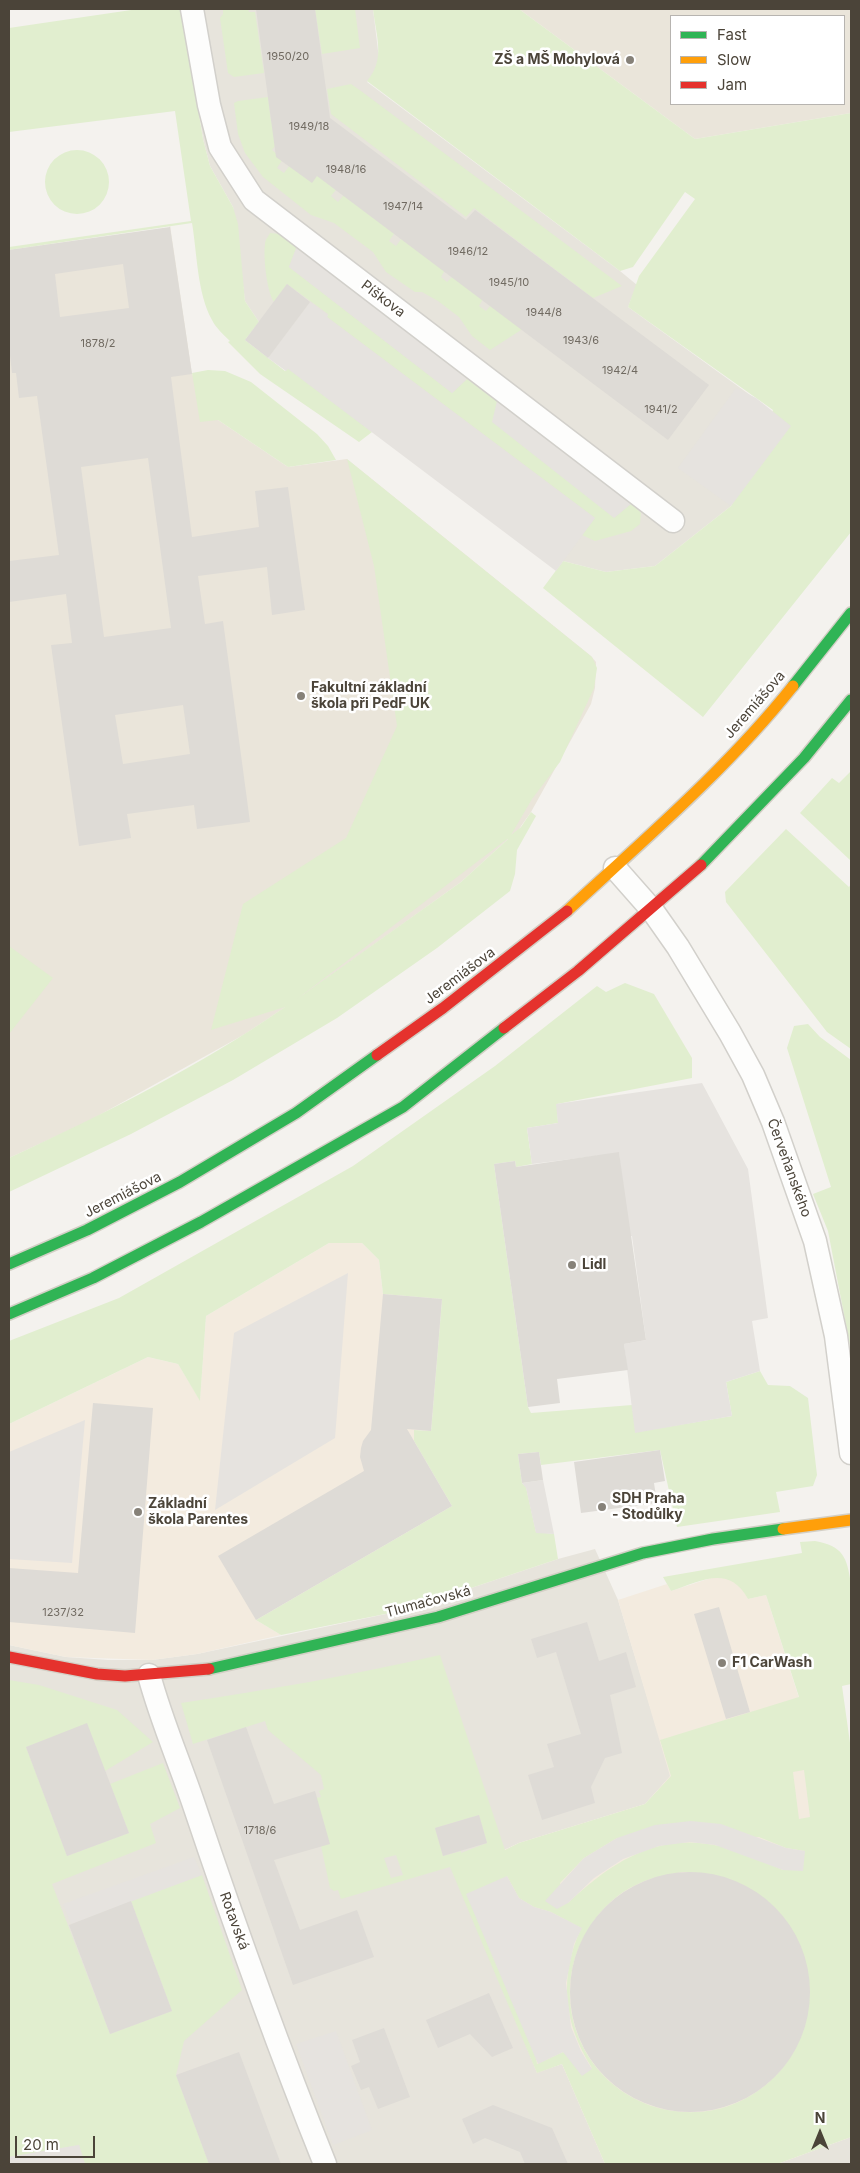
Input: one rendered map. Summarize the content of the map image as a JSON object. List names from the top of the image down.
{
  "streets": {
    "main road": ["Jeremiášova", "Tlumačovská"],
    "street": ["Píškova", "Červeňanského", "Rotavská"]
  },
  "crossings": [
    ["Jeremiášova", "Červeňanského"],
    ["Tlumačovská", "Rotavská"]
  ],
  "places": [
    "ZŠ a MŠ Mohylová",
    "Fakultní základní škola při PedF UK",
    "Lidl",
    "SDH Praha - Stodůlky",
    "Základní škola Parentes",
    "F1 CarWash"
  ],
  "house_numbers": [
    "1950/20",
    "1949/18",
    "1948/16",
    "1947/14",
    "1946/12",
    "1945/10",
    "1944/8",
    "1943/6",
    "1878/2",
    "1942/4",
    "1941/2",
    "1237/32",
    "1718/6"
  ],
  "legend": ["Fast", "Slow", "Jam"],
  "scale_bar": "20 m",
  "north": "top"
}
